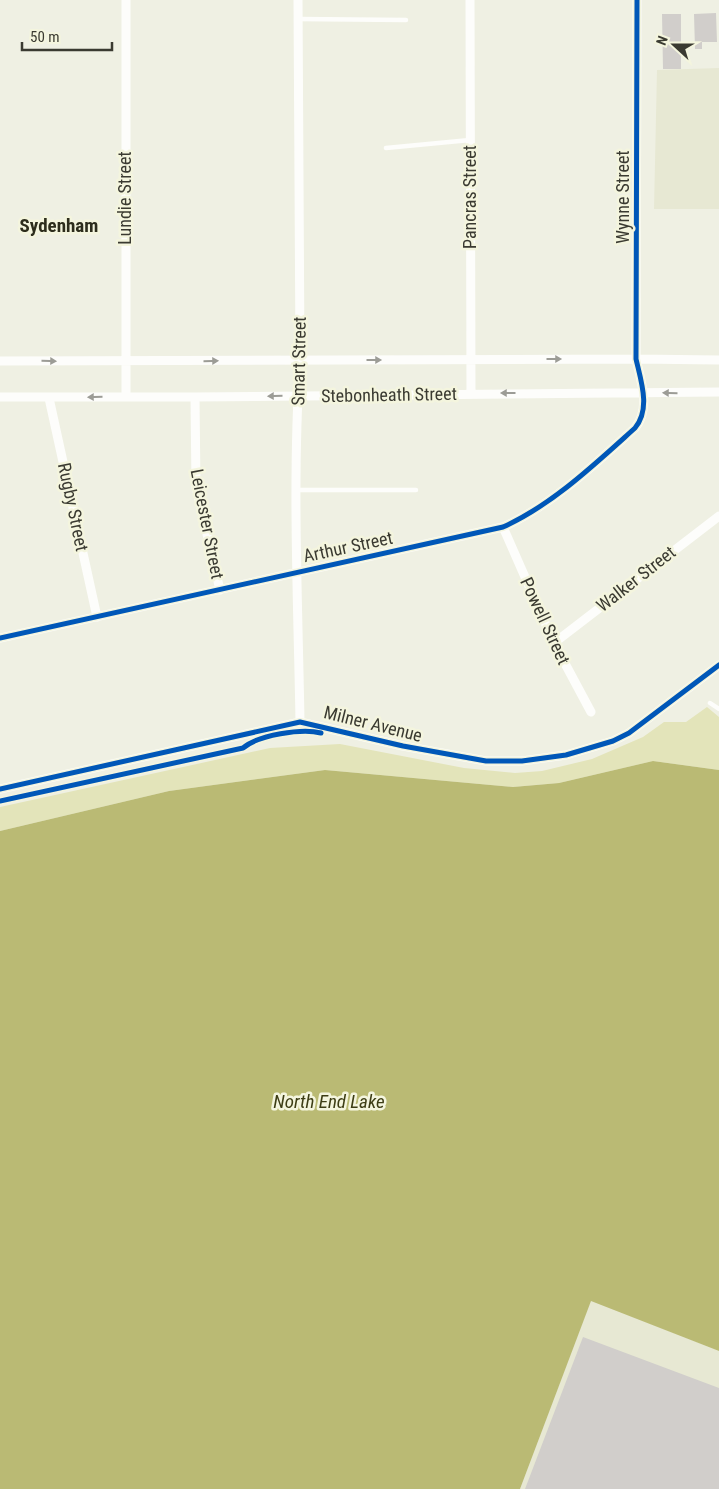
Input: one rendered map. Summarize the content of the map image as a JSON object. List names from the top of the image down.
{
  "streets": {
    "street": [
      "Pancras Street",
      "Wynne Street",
      "Lundie Street",
      "Smart Street",
      "Stebonheath Street",
      "Rugby Street",
      "Leicester Street",
      "Arthur Street",
      "Walker Street",
      "Powell Street",
      "Milner Avenue"
    ]
  },
  "crossings": [
    ["Pancras Street", "Stebonheath Street"],
    ["Wynne Street", "Stebonheath Street"],
    ["Wynne Street", "Arthur Street"],
    ["Lundie Street", "Stebonheath Street"],
    ["Smart Street", "Stebonheath Street"],
    ["Smart Street", "Arthur Street"],
    ["Smart Street", "Milner Avenue"],
    ["Stebonheath Street", "Rugby Street"],
    ["Stebonheath Street", "Leicester Street"],
    ["Stebonheath Street", "Arthur Street"],
    ["Rugby Street", "Arthur Street"],
    ["Leicester Street", "Arthur Street"],
    ["Arthur Street", "Powell Street"],
    ["Walker Street", "Powell Street"]
  ],
  "districts": ["Sydenham"],
  "water": ["North End Lake"],
  "scale_bar": "50 m",
  "north": "left"
}
